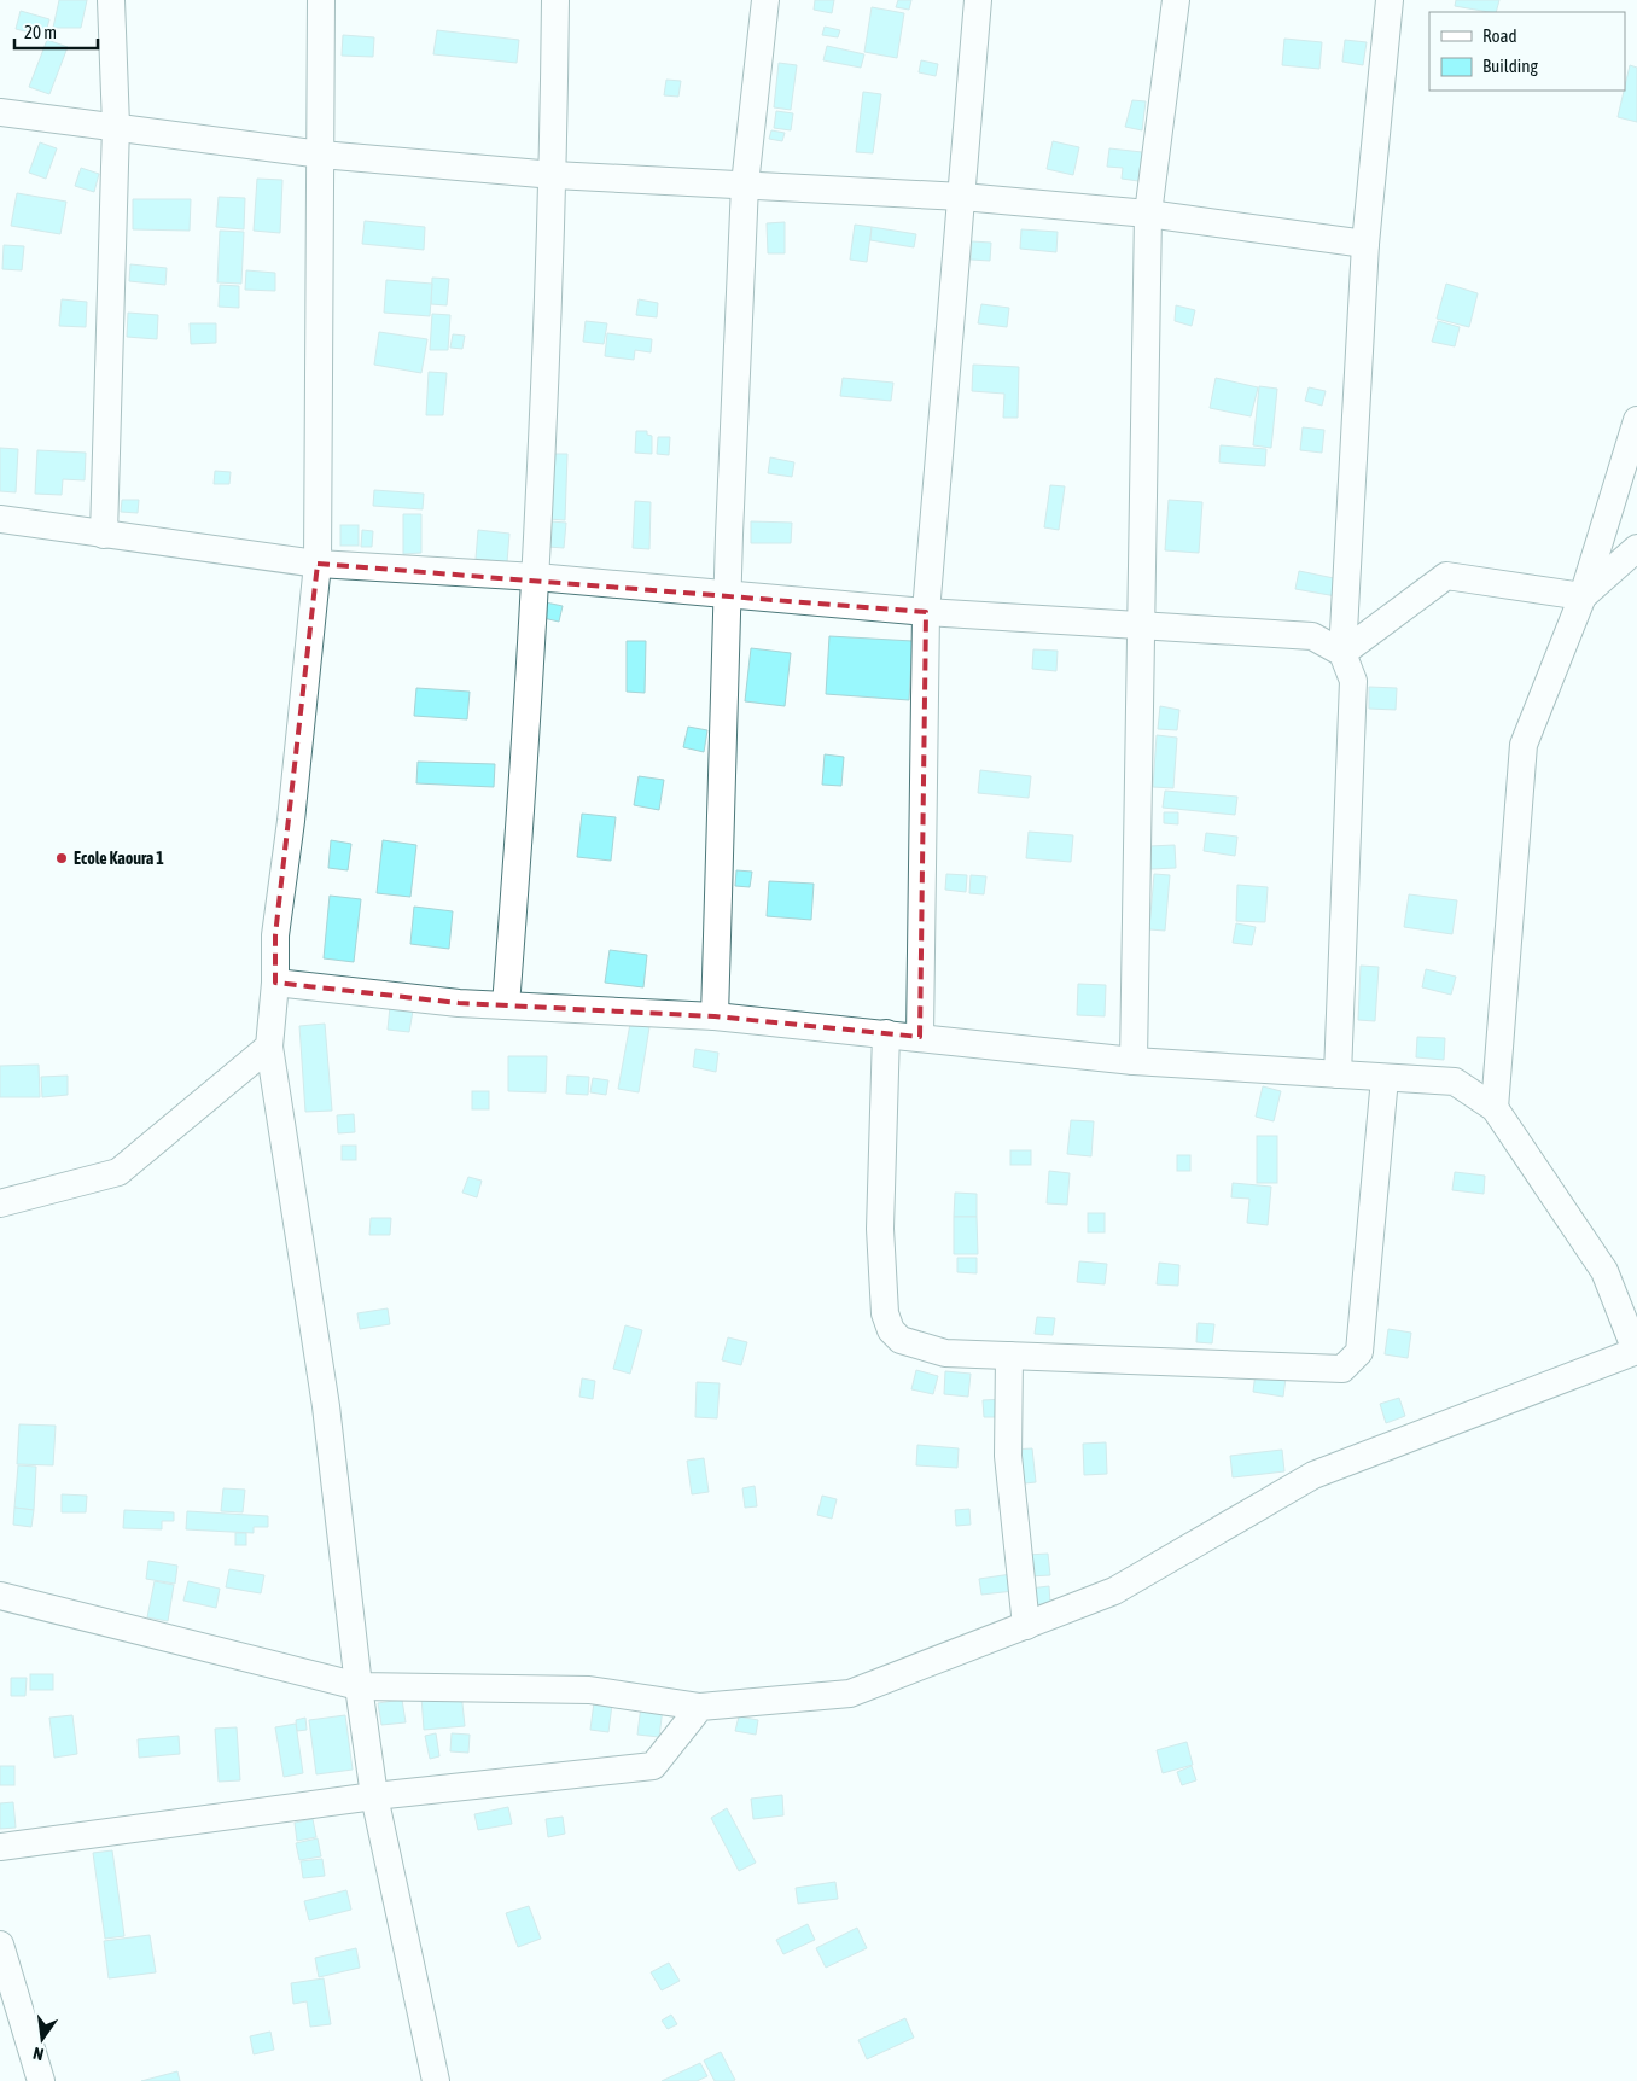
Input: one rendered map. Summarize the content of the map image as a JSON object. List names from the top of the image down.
{
  "places": ["Ecole Kaoura 1"],
  "legend": ["Road", "Building"],
  "scale_bar": "20 m",
  "north": "bottom"
}
